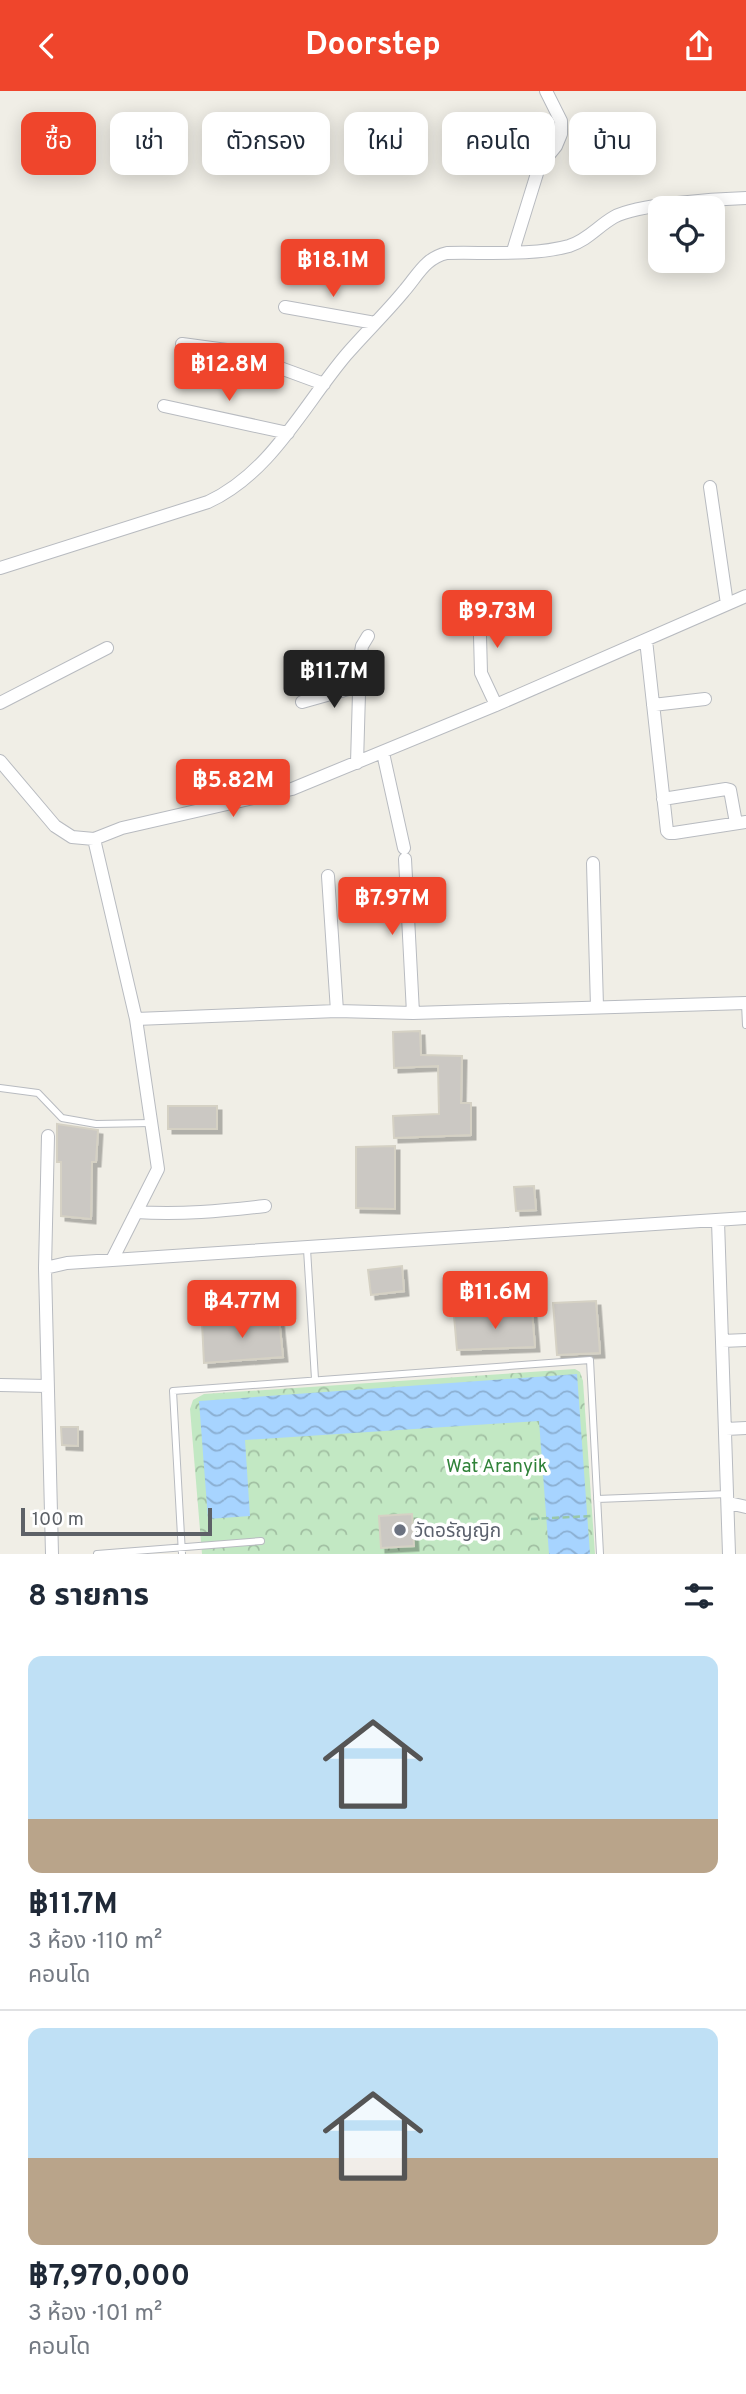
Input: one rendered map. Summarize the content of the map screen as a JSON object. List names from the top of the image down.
{
  "parks": ["Wat Aranyik"],
  "places": ["วัดอรัญญิก"],
  "scale_bar": "100 m",
  "page": {
    "header": "Doorstep",
    "chip": [
      "ซื้อ",
      "เช่า",
      "ตัวกรอง",
      "ใหม่",
      "คอนโด",
      "บ้าน"
    ],
    "price": [
      "฿18.1M",
      "฿12.8M",
      "฿9.73M",
      "฿11.7M",
      "฿5.82M",
      "฿7.97M",
      "฿11.6M",
      "฿4.77M"
    ],
    "scale": "100 m",
    "heading": "8 รายการ",
    "list": [
      {
        "name": "฿11.7M",
        "note": "3 ห้อง · 110 m² · คอนโด"
      },
      {
        "name": "฿7,970,000",
        "note": "3 ห้อง · 101 m² · คอนโด"
      }
    ]
  }
}
